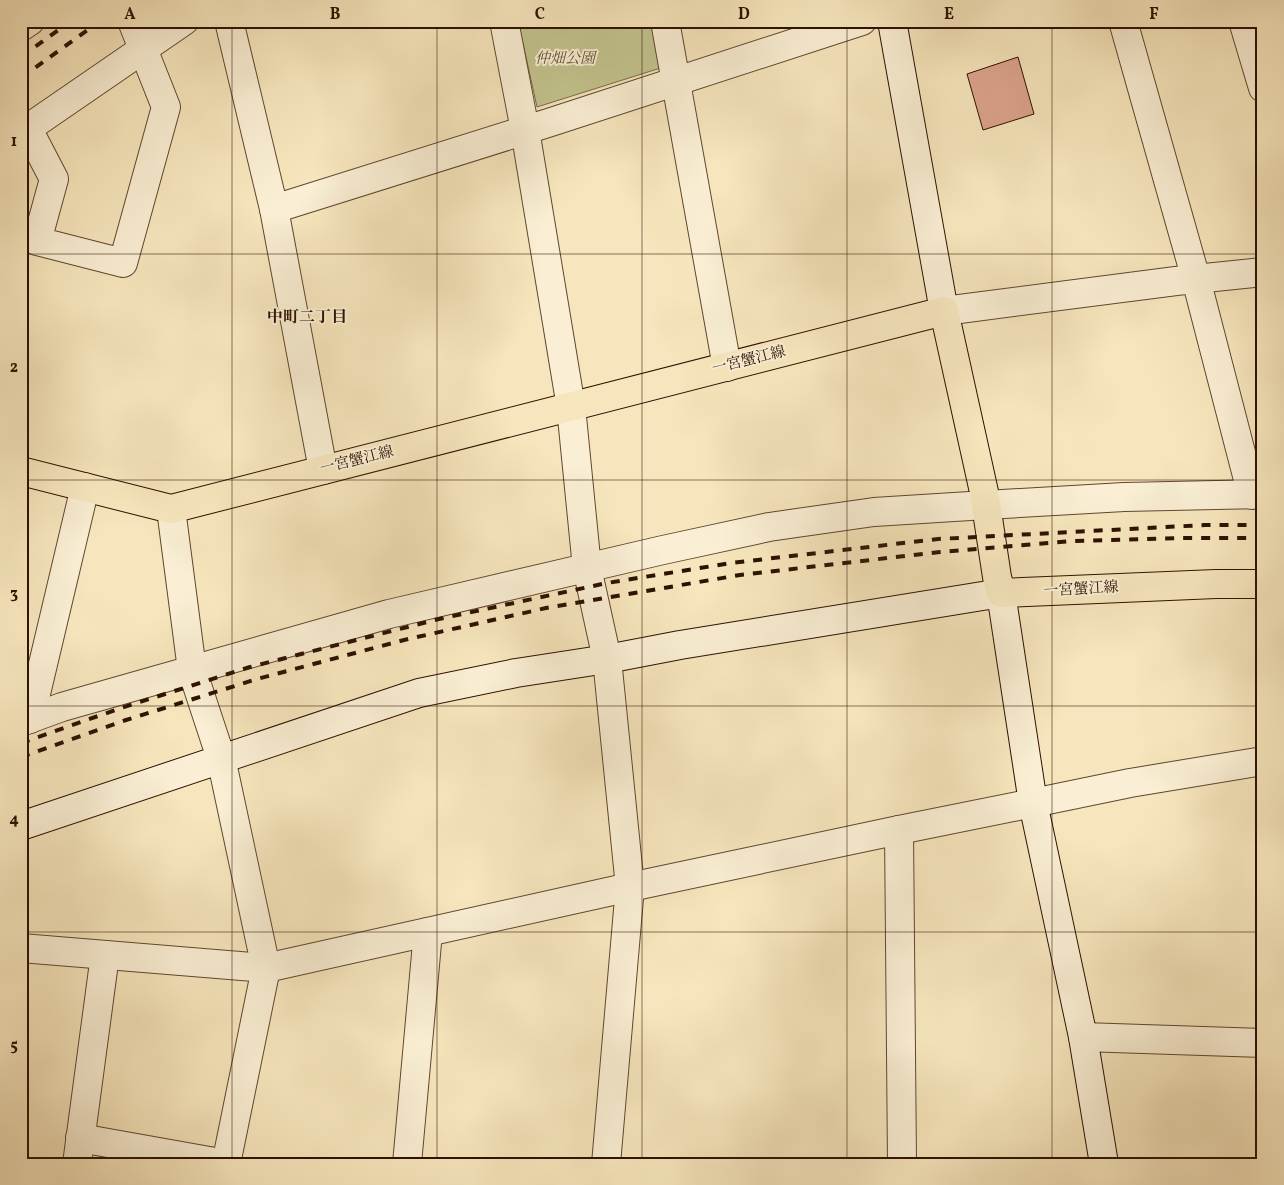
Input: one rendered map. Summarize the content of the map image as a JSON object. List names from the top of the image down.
{
  "streets": {
    "main road": ["一宮蟹江線"]
  },
  "districts": ["中町二丁目"],
  "parks": ["仲畑公園"],
  "grid": {
    "columns": [
      "A",
      "B",
      "C",
      "D",
      "E",
      "F"
    ],
    "rows": [
      "1",
      "2",
      "3",
      "4",
      "5"
    ]
  }
}
